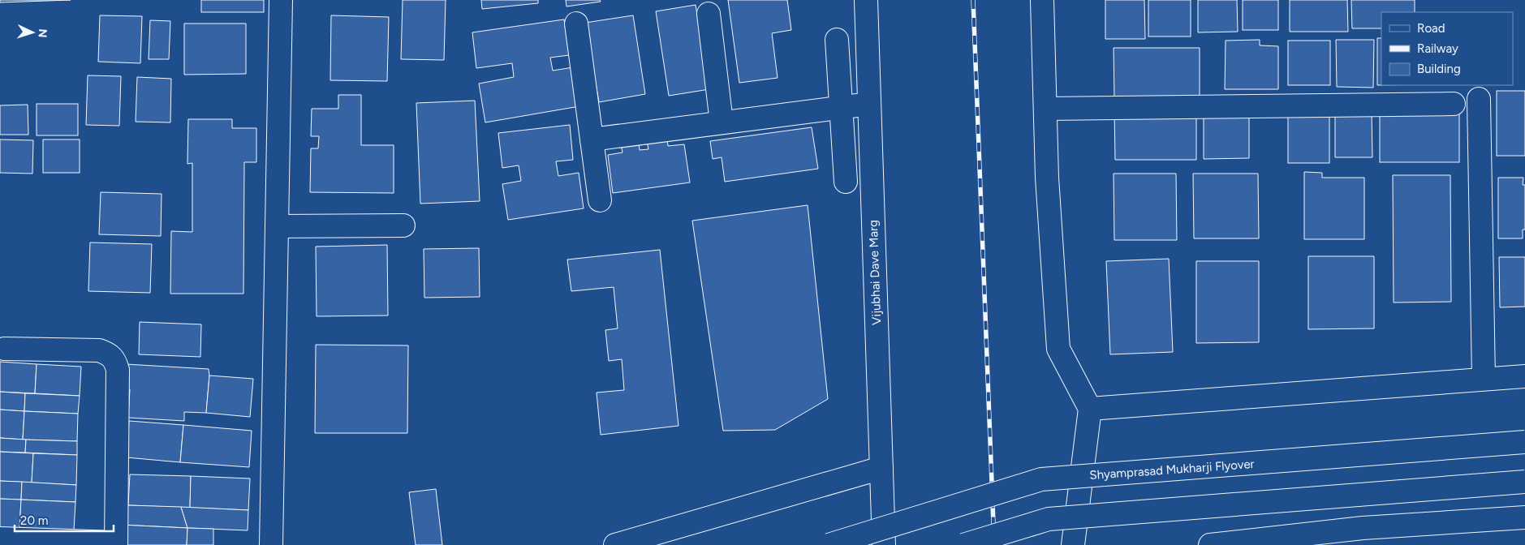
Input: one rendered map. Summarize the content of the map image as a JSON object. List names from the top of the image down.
{
  "streets": {
    "street": ["Vijubhai Dave Marg", "Shyamprasad Mukharji Flyover"]
  },
  "legend": ["Road", "Railway", "Building"],
  "scale_bar": "20 m",
  "north": "right"
}
